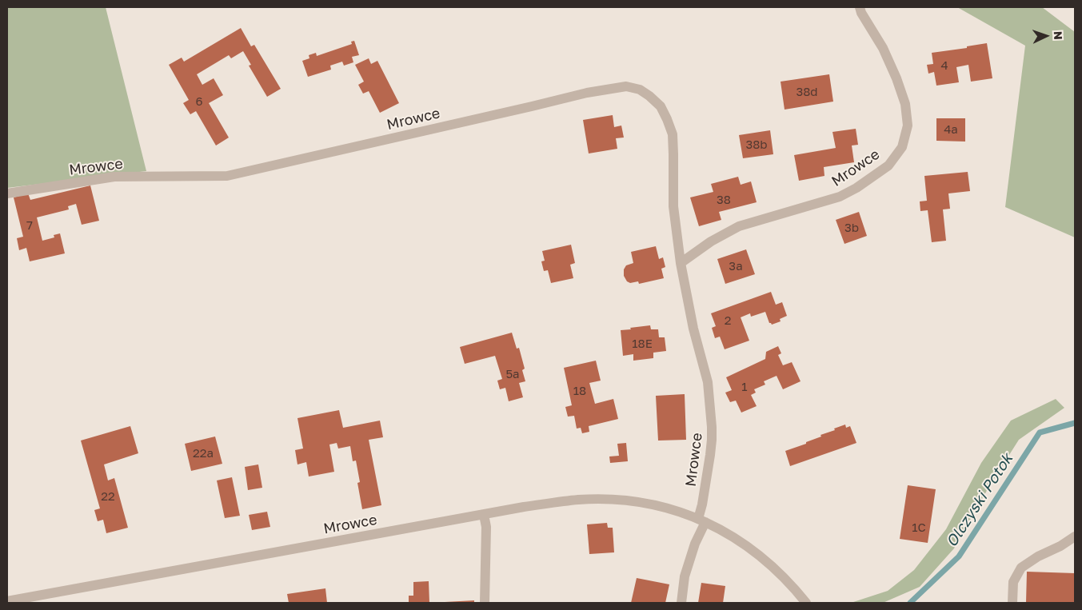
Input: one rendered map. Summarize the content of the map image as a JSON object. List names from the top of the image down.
{
  "streets": {
    "street": ["Mrowce"]
  },
  "water": ["Olczyski Potok"],
  "house_numbers": [
    "4",
    "38d",
    "6",
    "4a",
    "38b",
    "38",
    "7",
    "3b",
    "3a",
    "2",
    "18E",
    "5a",
    "1",
    "18",
    "22a",
    "22",
    "1C"
  ],
  "north": "right"
}
